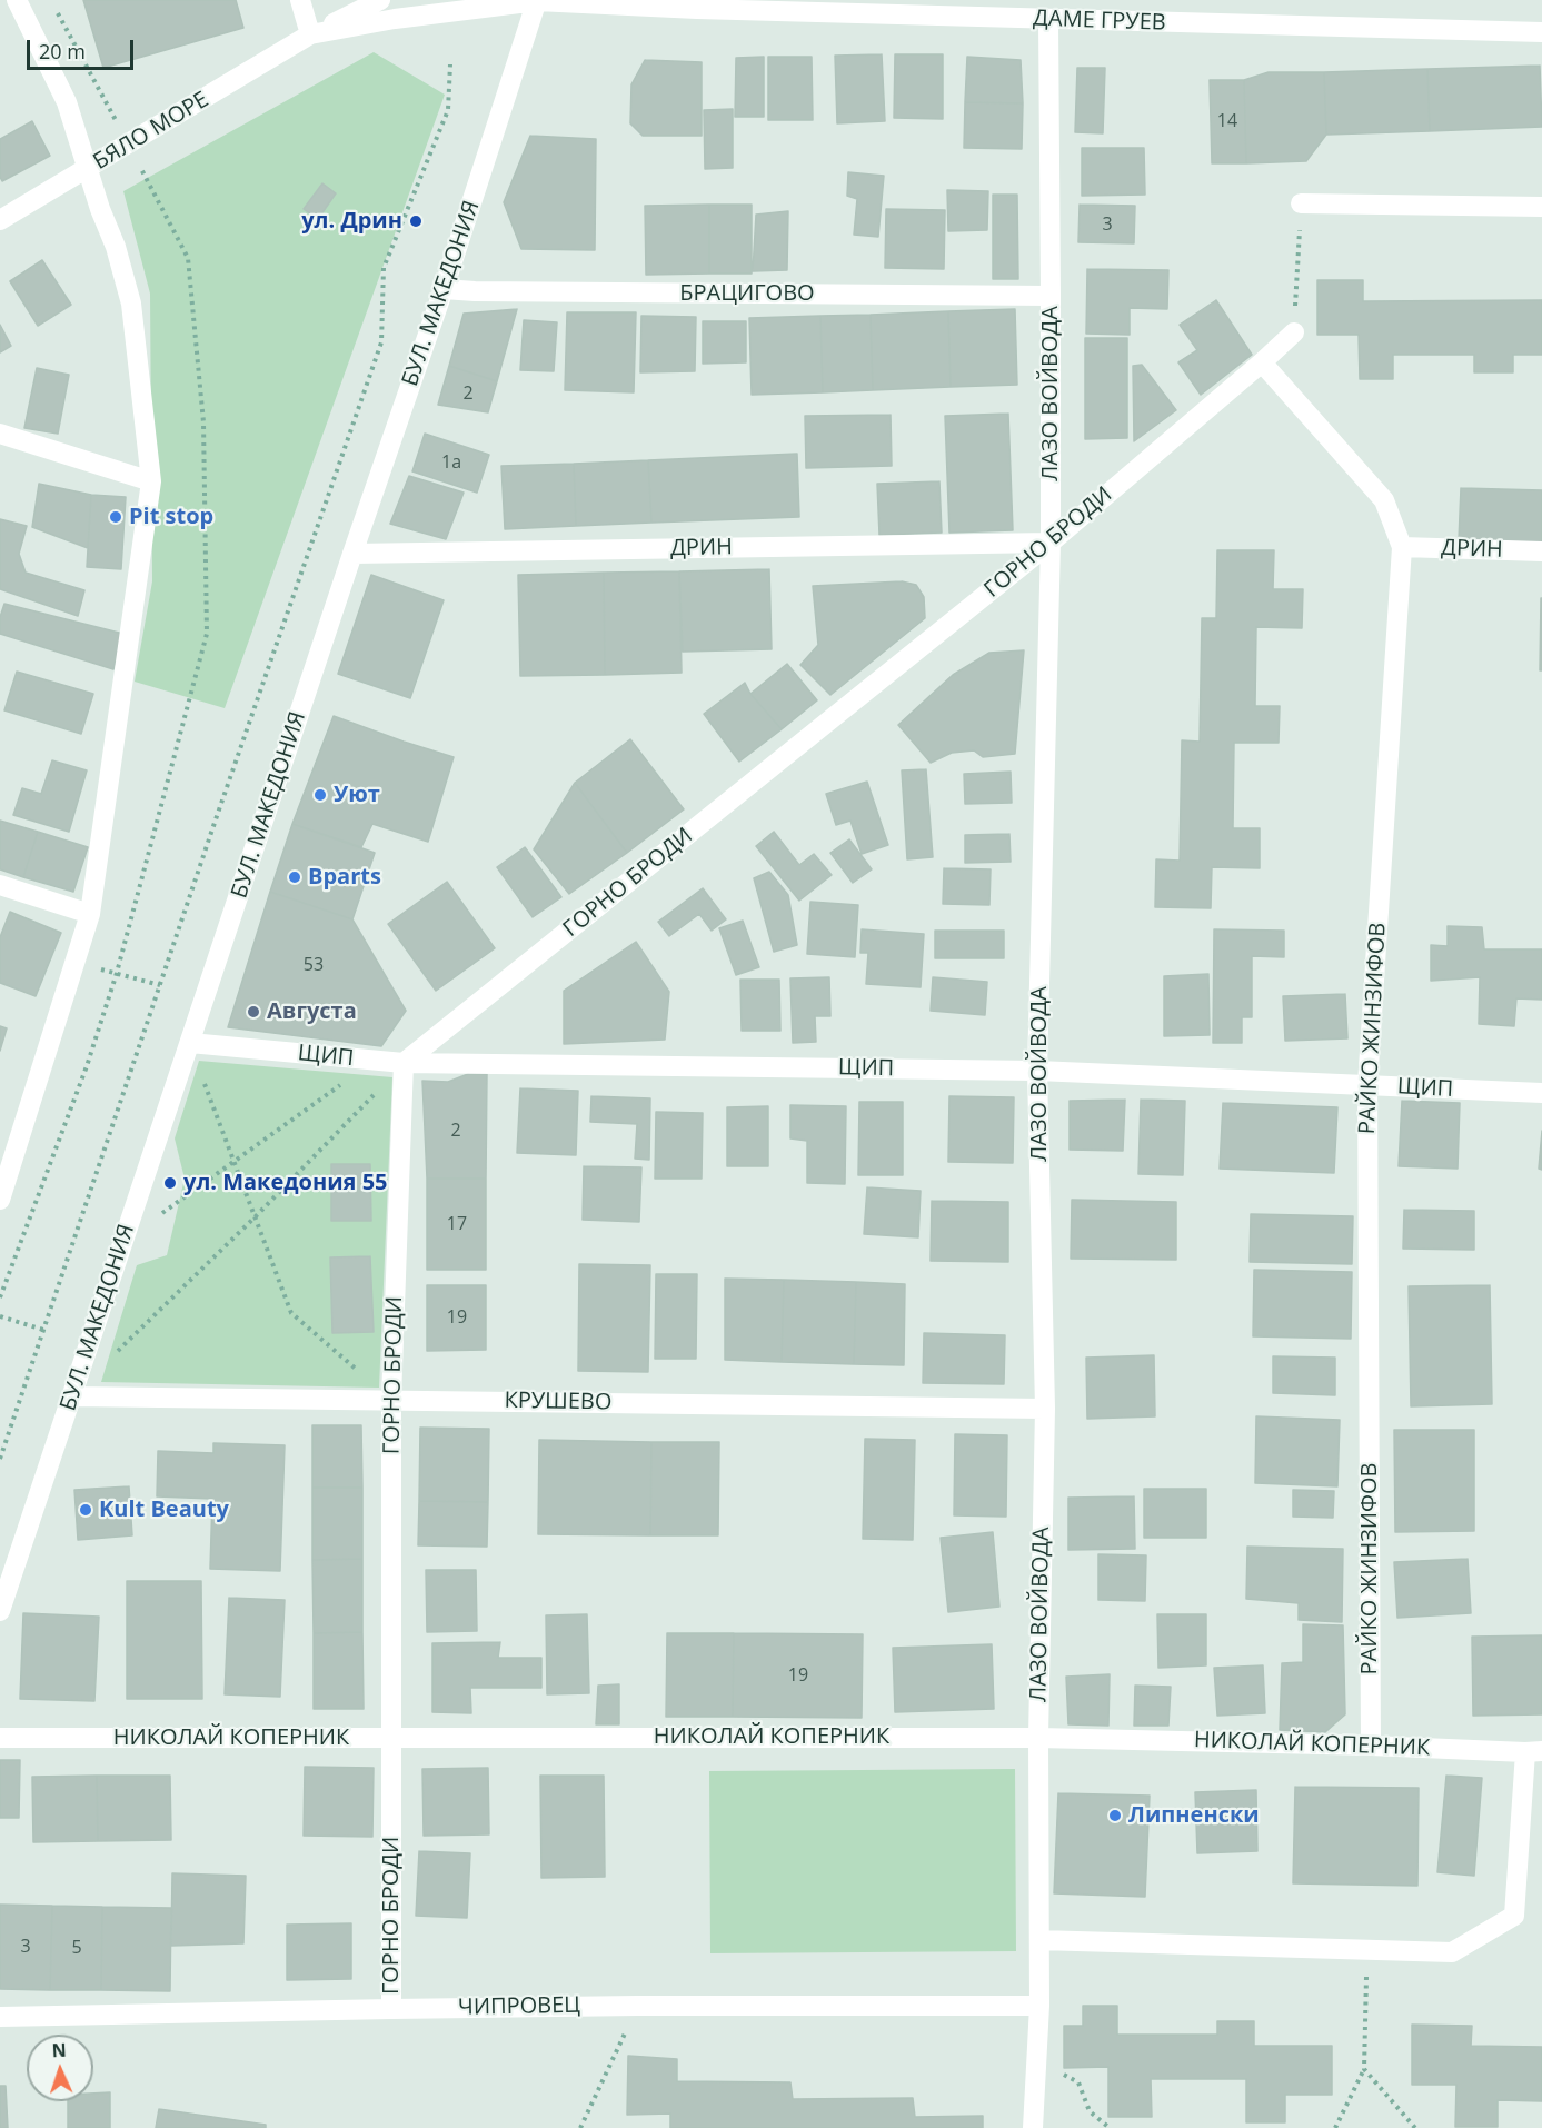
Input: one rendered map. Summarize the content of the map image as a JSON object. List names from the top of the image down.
{
  "streets": {
    "street": [
      "ДАМЕ ГРУЕВ",
      "БЯЛО МОРЕ",
      "БУЛ. МАКЕДОНИЯ",
      "БРАЦИГОВО",
      "ЛАЗО ВОЙВОДА",
      "ГОРНО БРОДИ",
      "ДРИН",
      "РАЙКО ЖИНЗИФОВ",
      "ЩИП",
      "КРУШЕВО",
      "НИКОЛАЙ КОПЕРНИК",
      "ЧИПРОВЕЦ"
    ]
  },
  "crossings": [
    ["ДАМЕ ГРУЕВ", "БЯЛО МОРЕ"],
    ["ДАМЕ ГРУЕВ", "БУЛ. МАКЕДОНИЯ"],
    ["ДАМЕ ГРУЕВ", "ЛАЗО ВОЙВОДА"],
    ["БЯЛО МОРЕ", "БУЛ. МАКЕДОНИЯ"],
    ["БУЛ. МАКЕДОНИЯ", "БРАЦИГОВО"],
    ["БУЛ. МАКЕДОНИЯ", "ДРИН"],
    ["БУЛ. МАКЕДОНИЯ", "ЩИП"],
    ["БУЛ. МАКЕДОНИЯ", "КРУШЕВО"],
    ["БРАЦИГОВО", "ЛАЗО ВОЙВОДА"],
    ["ЛАЗО ВОЙВОДА", "ГОРНО БРОДИ"],
    ["ЛАЗО ВОЙВОДА", "ДРИН"],
    ["ЛАЗО ВОЙВОДА", "ЩИП"],
    ["ЛАЗО ВОЙВОДА", "КРУШЕВО"],
    ["ЛАЗО ВОЙВОДА", "НИКОЛАЙ КОПЕРНИК"],
    ["ЛАЗО ВОЙВОДА", "ЧИПРОВЕЦ"],
    ["ГОРНО БРОДИ", "ДРИН"],
    ["ГОРНО БРОДИ", "РАЙКО ЖИНЗИФОВ"],
    ["ГОРНО БРОДИ", "ЩИП"],
    ["ГОРНО БРОДИ", "КРУШЕВО"],
    ["ГОРНО БРОДИ", "НИКОЛАЙ КОПЕРНИК"],
    ["ГОРНО БРОДИ", "ЧИПРОВЕЦ"],
    ["ДРИН", "РАЙКО ЖИНЗИФОВ"],
    ["РАЙКО ЖИНЗИФОВ", "ЩИП"],
    ["РАЙКО ЖИНЗИФОВ", "НИКОЛАЙ КОПЕРНИК"]
  ],
  "places": [
    "ул. Дрин",
    "Pit stop",
    "Уют",
    "Bparts",
    "Августа",
    "ул. Македония 55",
    "Kult Beauty",
    "Липненски"
  ],
  "house_numbers": [
    "14",
    "3",
    "2",
    "1a",
    "53",
    "2",
    "17",
    "19",
    "19",
    "3",
    "5"
  ],
  "scale_bar": "20 m",
  "north": "top"
}
